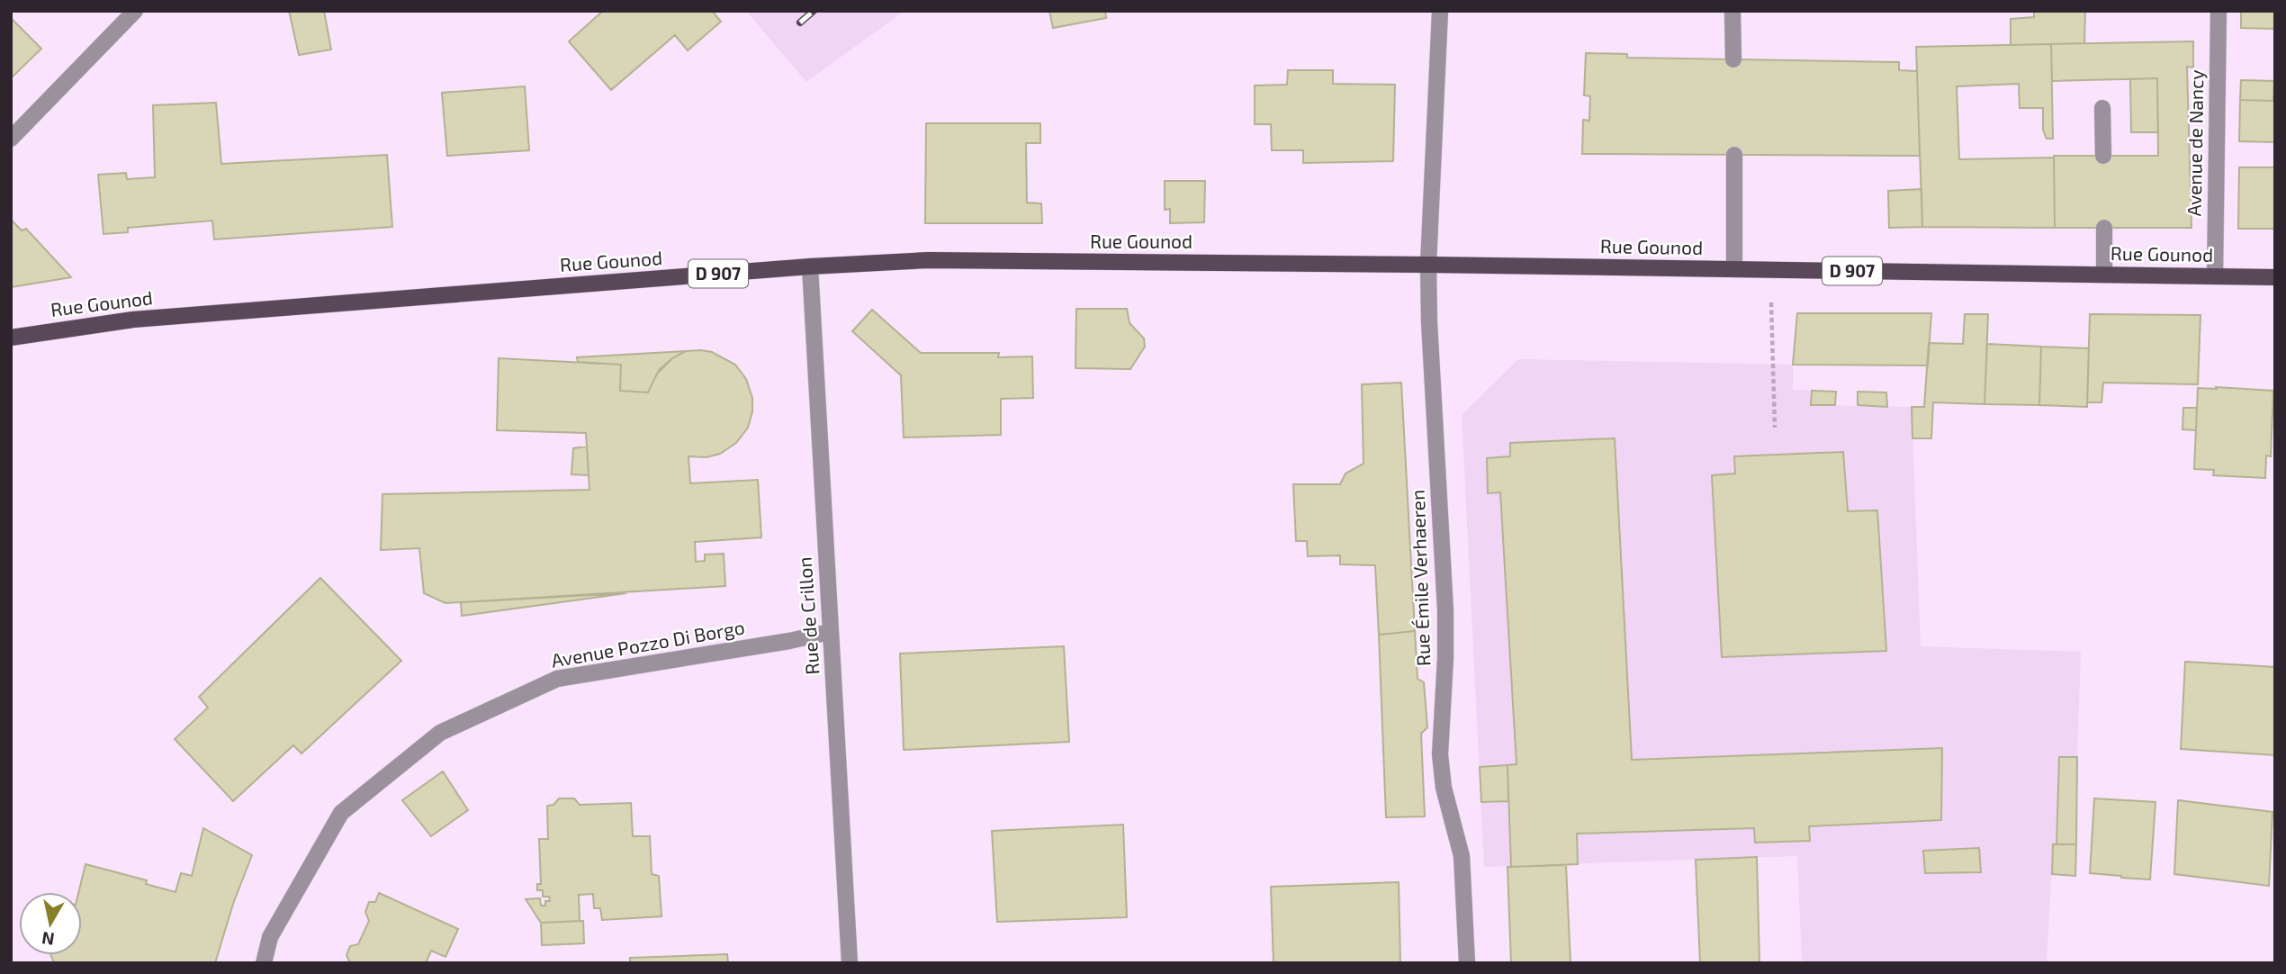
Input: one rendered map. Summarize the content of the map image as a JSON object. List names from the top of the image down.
{
  "streets": {
    "main road": ["Rue Gounod", "D 907"],
    "street": [
      "Avenue de Nancy",
      "Rue Émile Verhaeren",
      "Rue de Crillon",
      "Avenue Pozzo Di Borgo"
    ]
  },
  "crossings": [
    ["Avenue de Nancy", "Rue Gounod"],
    ["Rue Gounod", "Rue Émile Verhaeren"],
    ["Rue Gounod", "Rue de Crillon"],
    ["Rue de Crillon", "Avenue Pozzo Di Borgo"]
  ],
  "north": "bottom"
}
